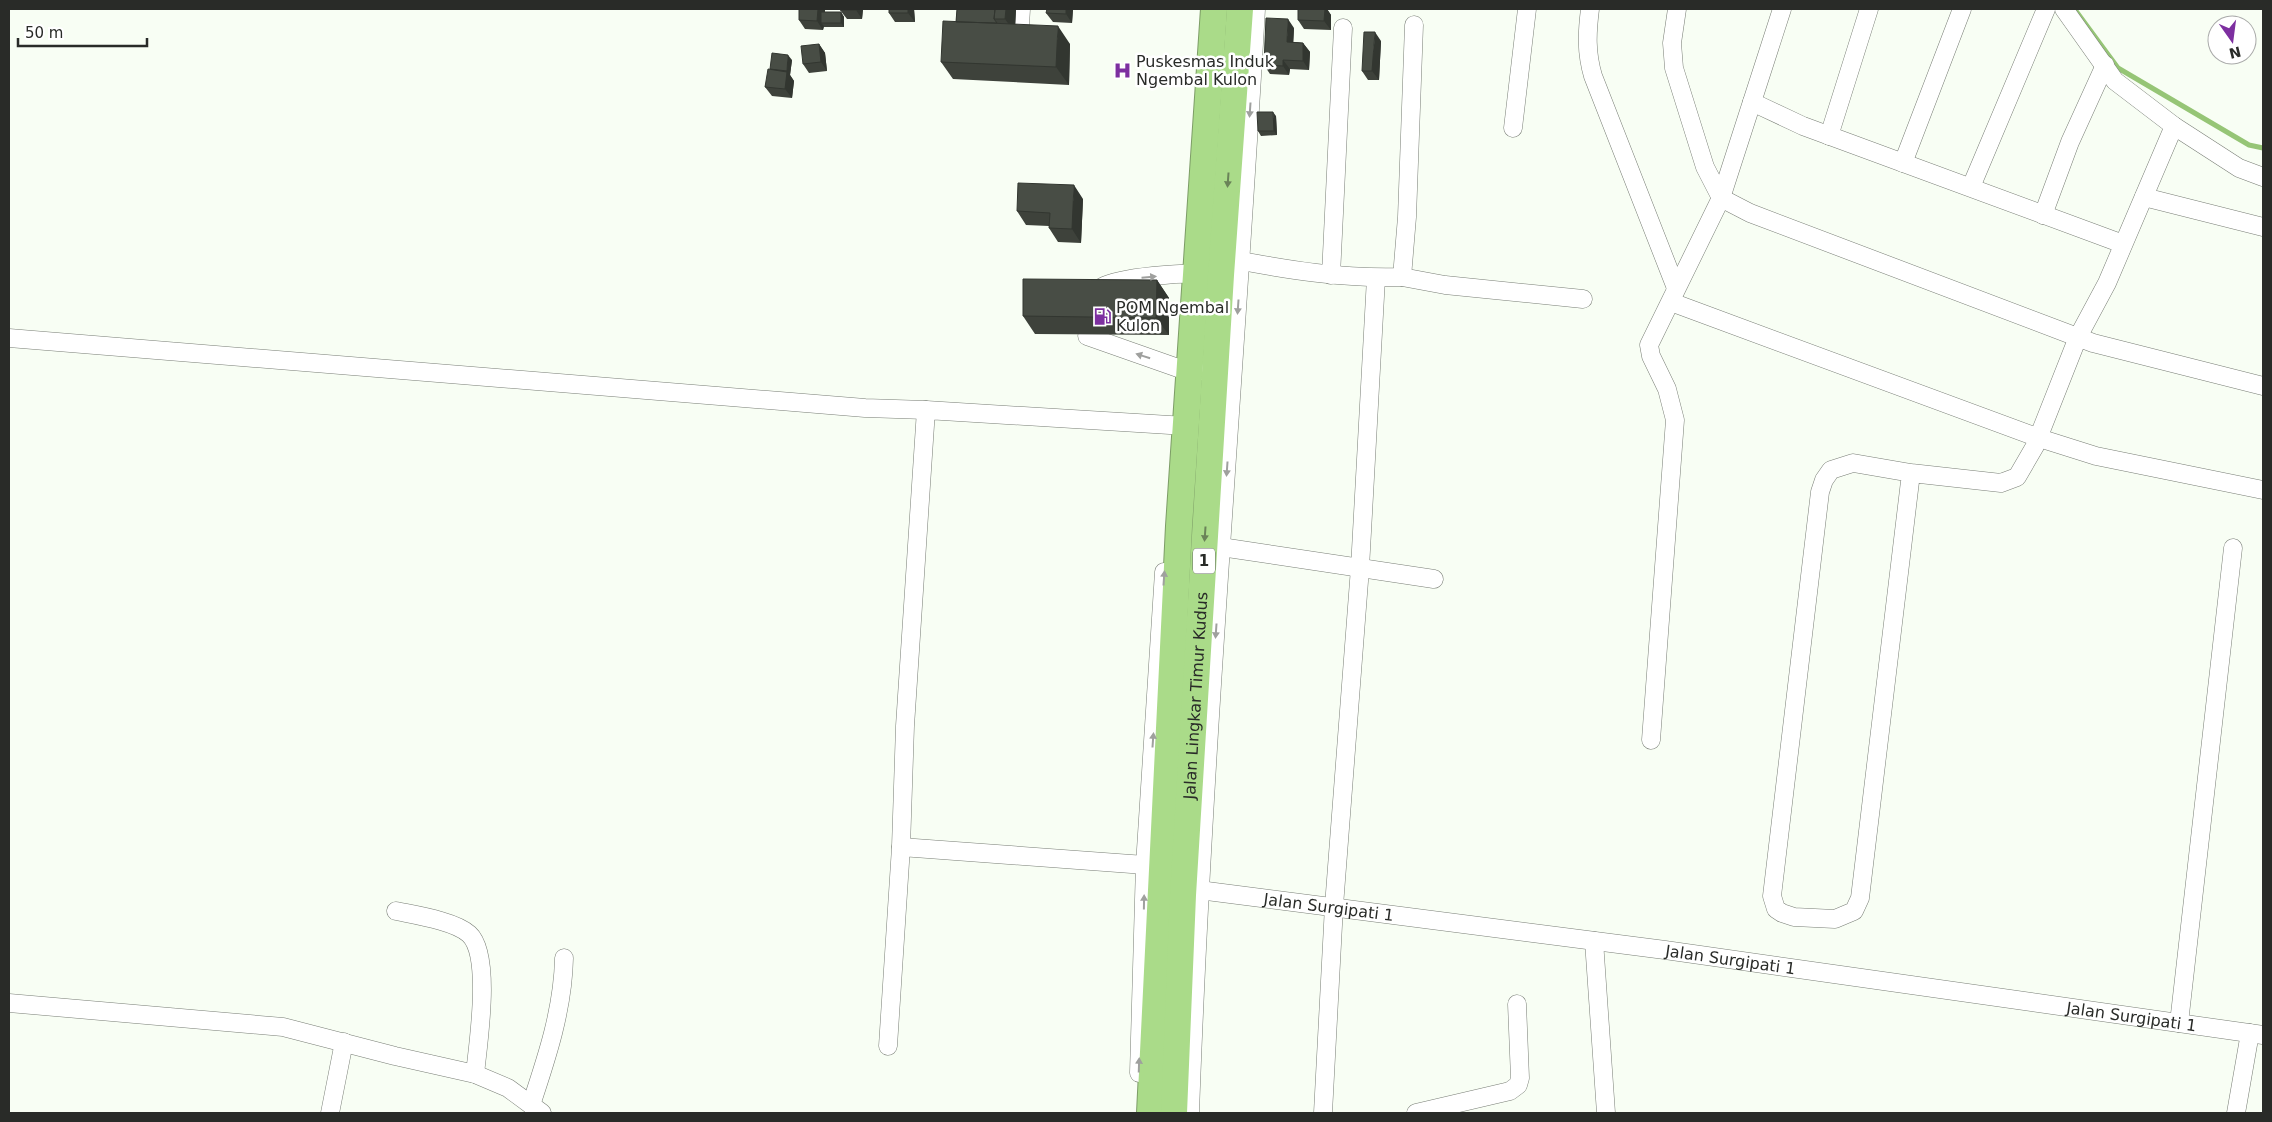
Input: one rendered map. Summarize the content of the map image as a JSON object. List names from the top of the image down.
{
  "streets": {
    "highway": ["1", "Jalan Lingkar Timur Kudus"],
    "street": ["Jalan Surgipati 1"]
  },
  "places": {
    "hospital": ["Puskesmas Induk Ngembal Kulon"],
    "fuel station": ["POM Ngembal Kulon"]
  },
  "scale_bar": "50 m",
  "north": "bottom"
}
